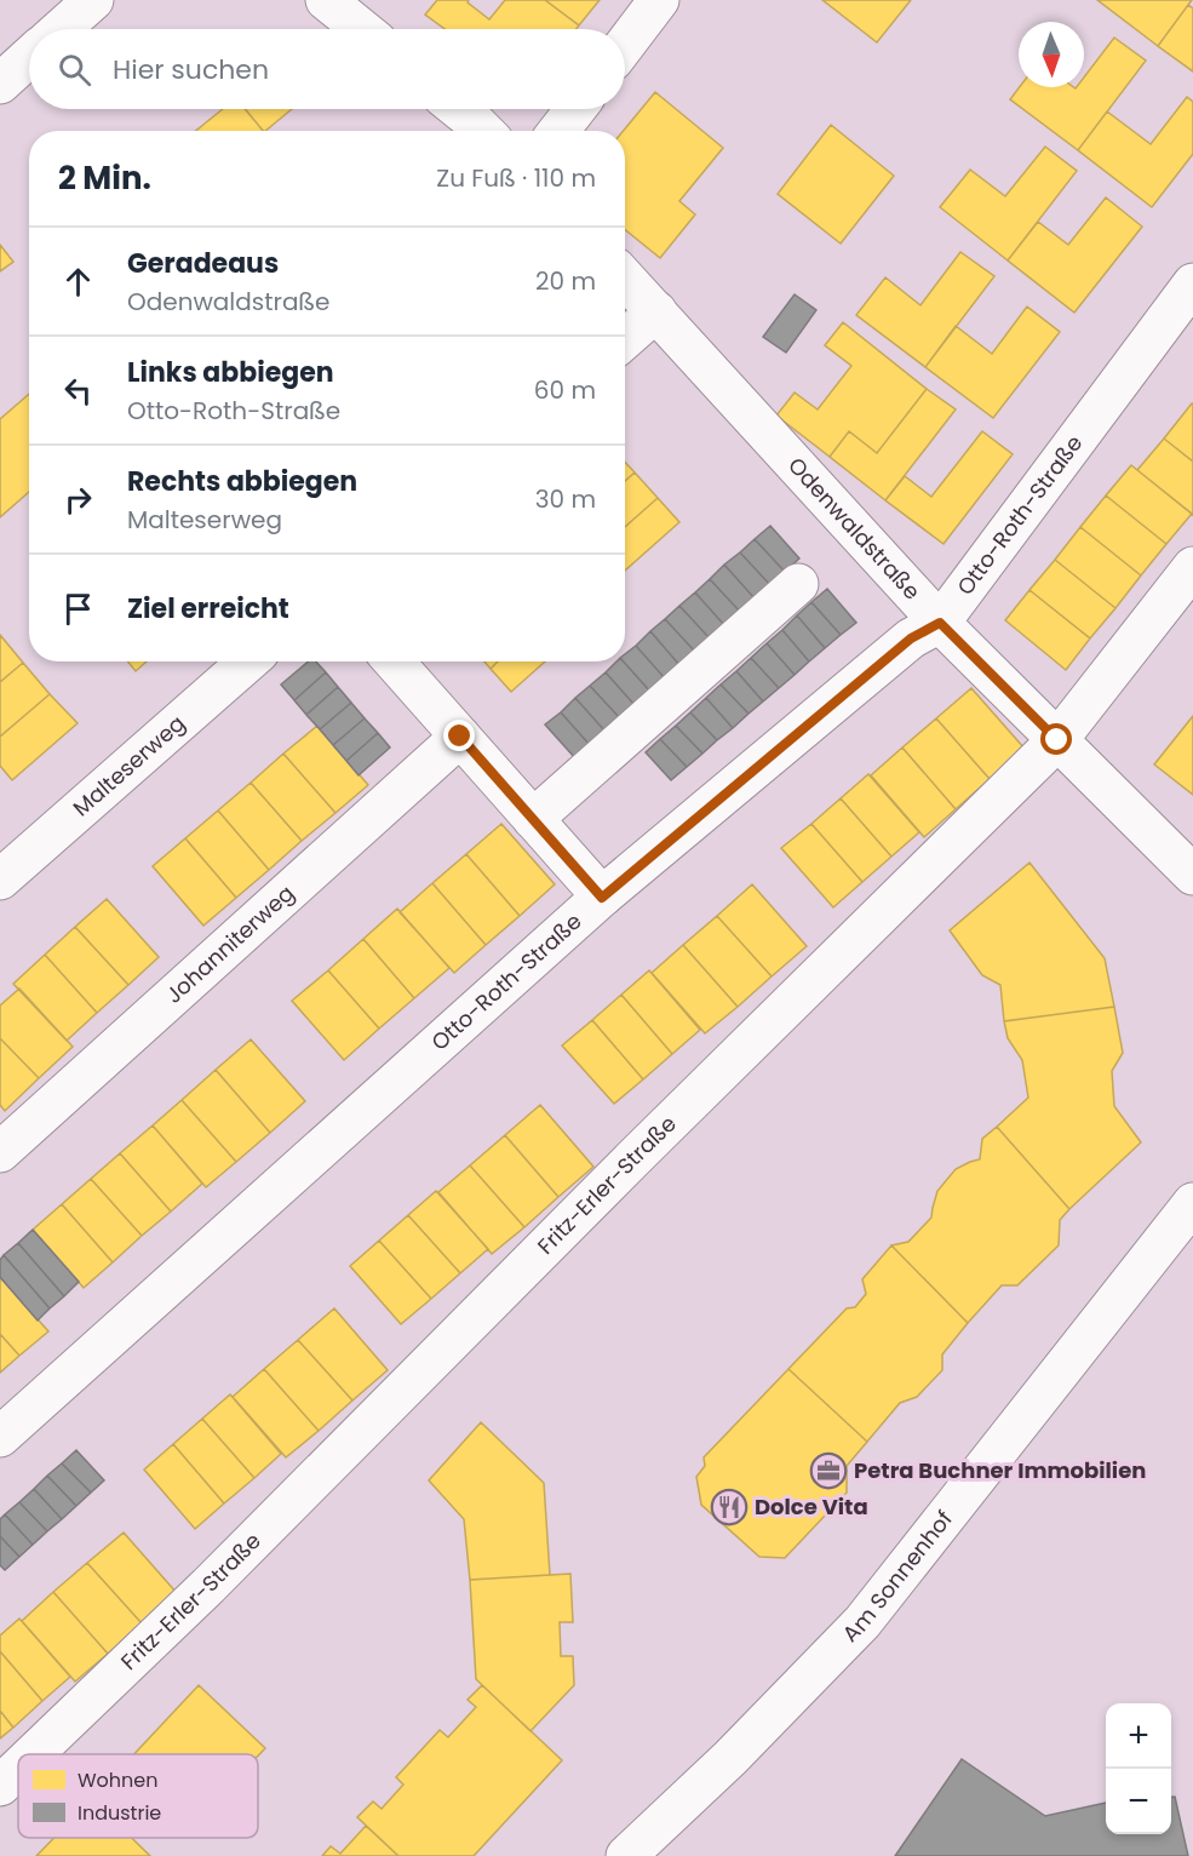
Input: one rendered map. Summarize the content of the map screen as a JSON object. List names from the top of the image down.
{
  "streets": {
    "street": [
      "Otto-Roth-Straße",
      "Odenwaldstraße",
      "Malteserweg",
      "Johanniterweg",
      "Fritz-Erler-Straße",
      "Am Sonnenhof"
    ]
  },
  "crossings": [
    ["Otto-Roth-Straße", "Odenwaldstraße"],
    ["Odenwaldstraße", "Fritz-Erler-Straße"]
  ],
  "places": {
    "office": ["Petra Buchner Immobilien"],
    "restaurant": ["Dolce Vita"]
  },
  "legend": ["Wohnen", "Industrie"],
  "north": "bottom",
  "page": {
    "search": "Hier suchen",
    "heading": ["2 Min.", "Zu Fuß · 110 m"],
    "list": [
      ["Geradeaus", "Odenwaldstraße", "20 m"],
      ["Links abbiegen", "Otto-Roth-Straße", "60 m"],
      ["Rechts abbiegen", "Malteserweg", "30 m"],
      "Ziel erreicht"
    ],
    "map_buttons": ["+", "−"]
  }
}
